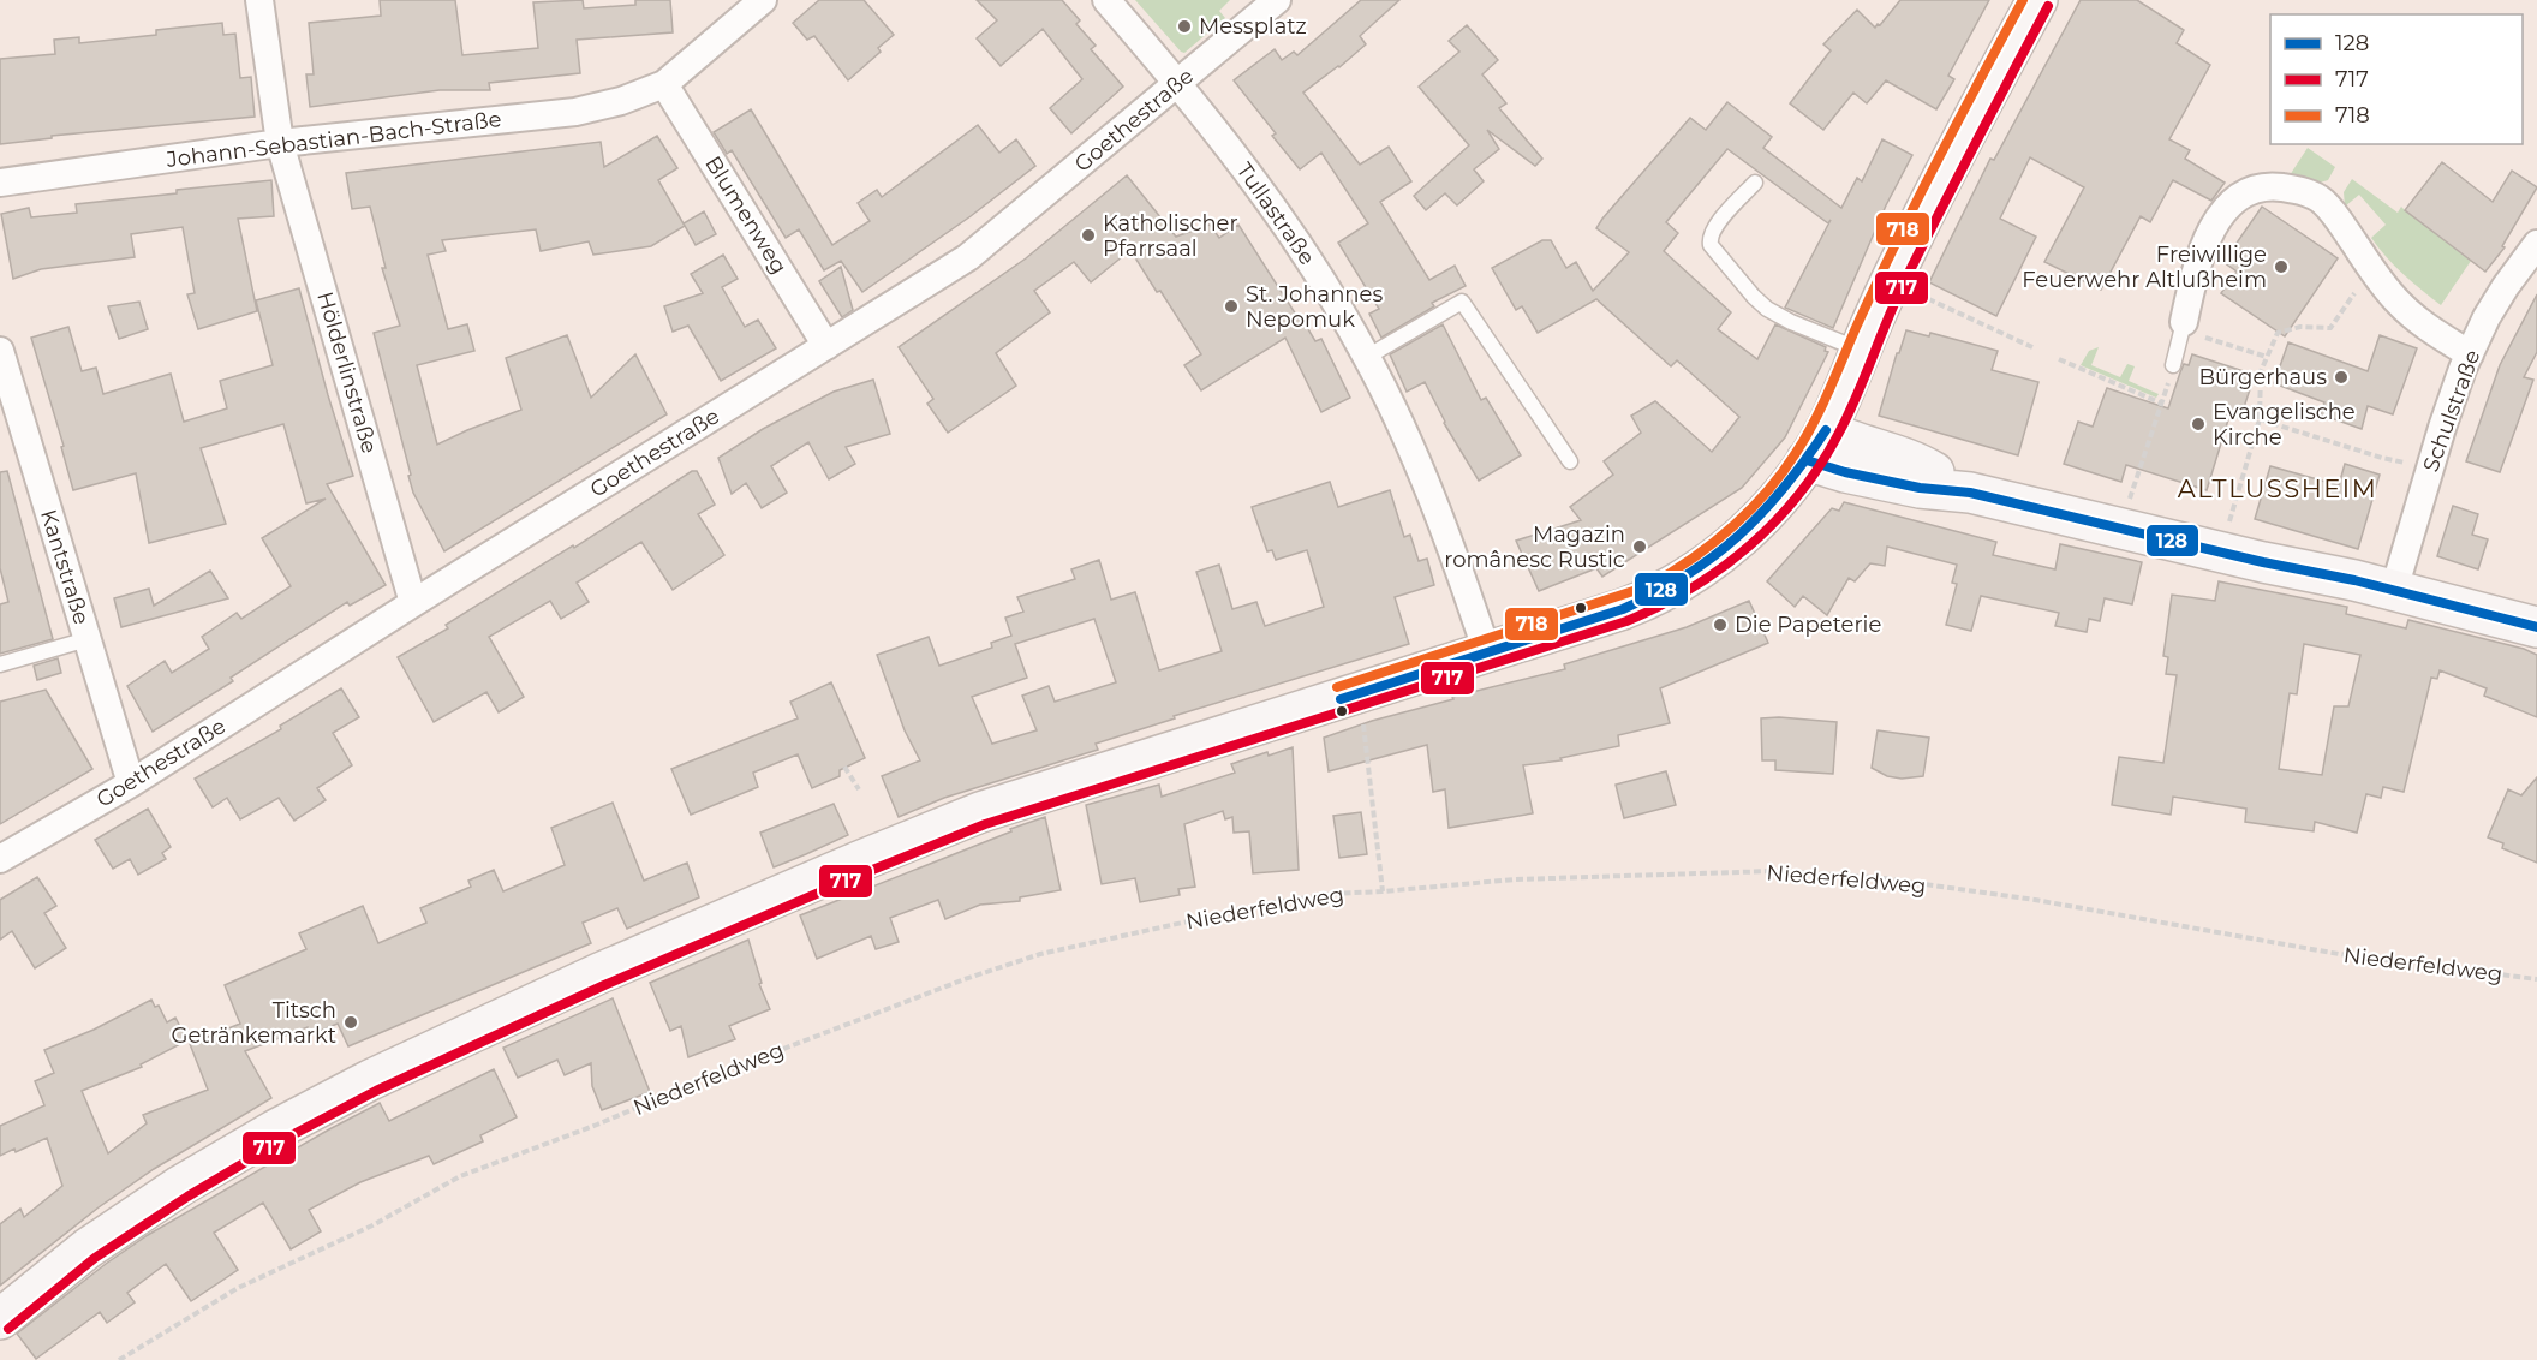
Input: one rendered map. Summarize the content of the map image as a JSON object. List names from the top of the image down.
{
  "streets": {
    "street": [
      "Goethestraße",
      "Johann-Sebastian-Bach-Straße",
      "Tullastraße",
      "Blumenweg",
      "Hölderlinstraße",
      "Schulstraße",
      "Kantstraße"
    ],
    "path": ["Niederfeldweg"]
  },
  "crossings": [
    ["Goethestraße", "Tullastraße"],
    ["Goethestraße", "Blumenweg"],
    ["Goethestraße", "Hölderlinstraße"],
    ["Goethestraße", "Kantstraße"],
    ["Johann-Sebastian-Bach-Straße", "Blumenweg"],
    ["Johann-Sebastian-Bach-Straße", "Hölderlinstraße"]
  ],
  "districts": ["ALTLUSSHEIM"],
  "places": [
    "Messplatz",
    "Katholischer Pfarrsaal",
    "Freiwillige Feuerwehr Altlußheim",
    "St. Johannes Nepomuk",
    "Bürgerhaus",
    "Evangelische Kirche",
    "Magazin românesc Rustic",
    "Die Papeterie",
    "Titsch Getränkemarkt"
  ],
  "lines": ["transit line 718", "transit line 717", "transit line 128"],
  "legend": ["128", "717", "718"]
}
